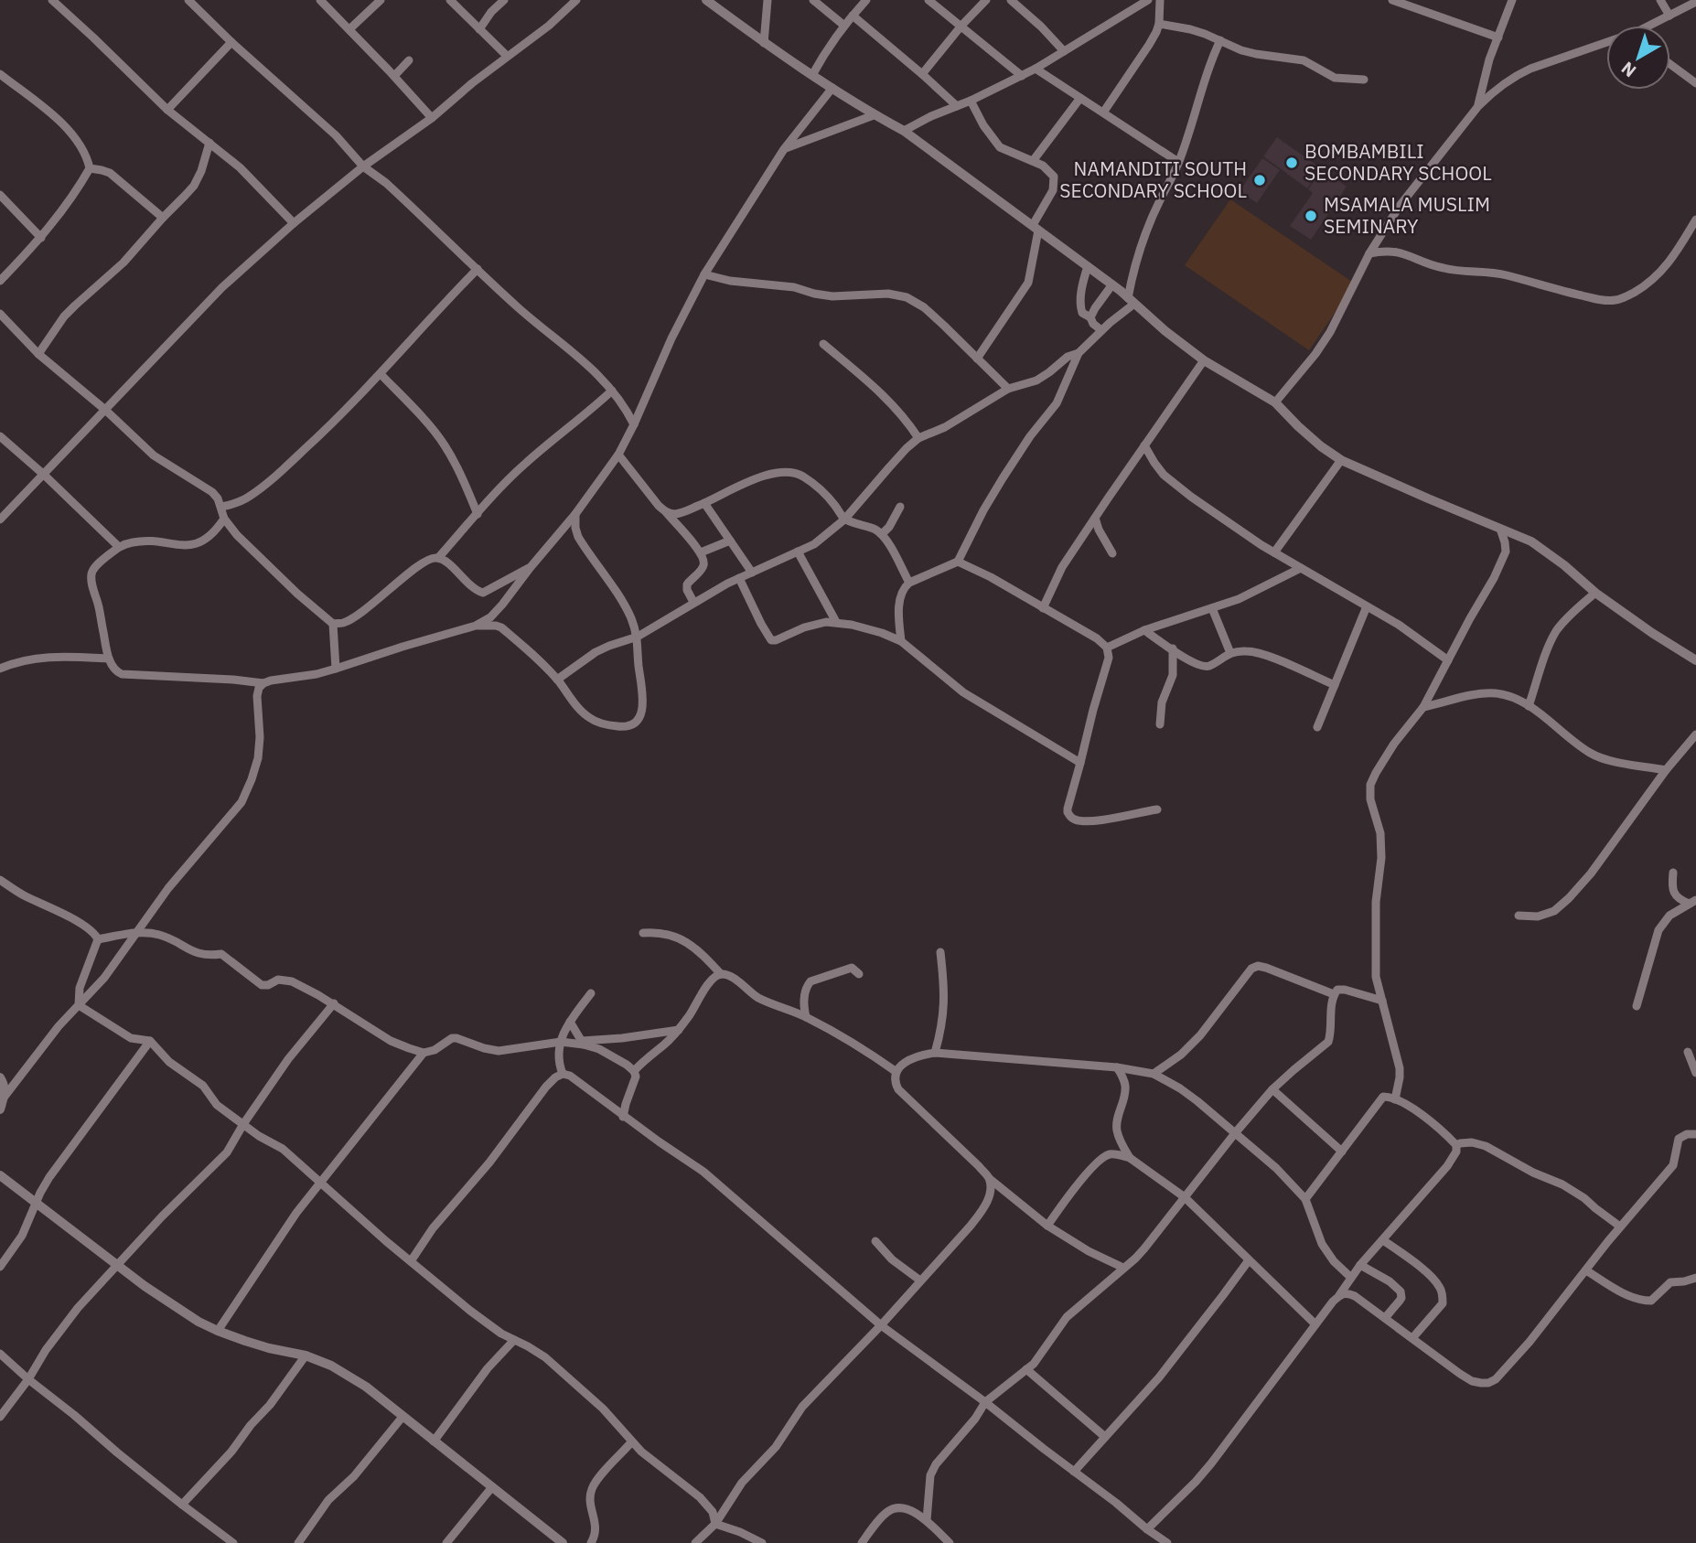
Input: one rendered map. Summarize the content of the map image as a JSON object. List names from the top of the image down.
{
  "places": ["BOMBAMBILI SECONDARY SCHOOL", "NAMANDITI SOUTH SECONDARY SCHOOL", "MSAMALA MUSLIM SEMINARY"],
  "north": "bottom left"
}
